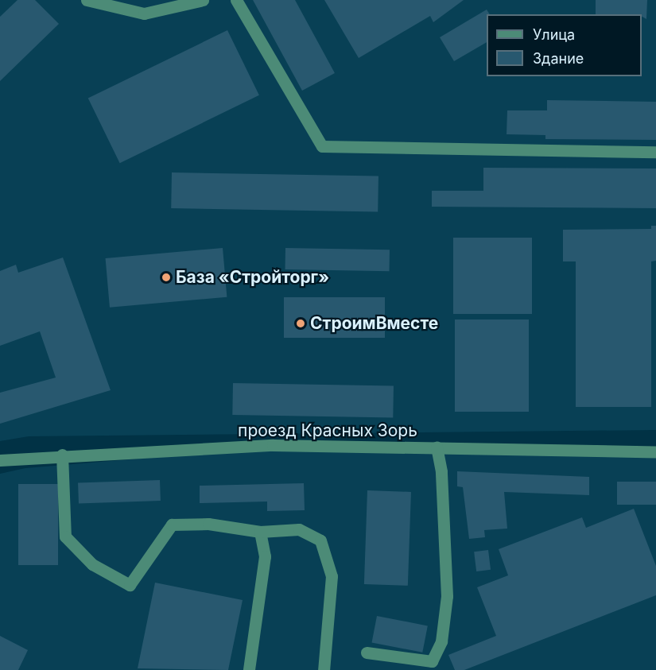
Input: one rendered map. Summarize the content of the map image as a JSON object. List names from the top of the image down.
{
  "streets": {
    "street": ["проезд Красных Зорь"]
  },
  "places": ["База «Стройторг»", "СтроимВместе"],
  "legend": ["Улица", "Здание"]
}
